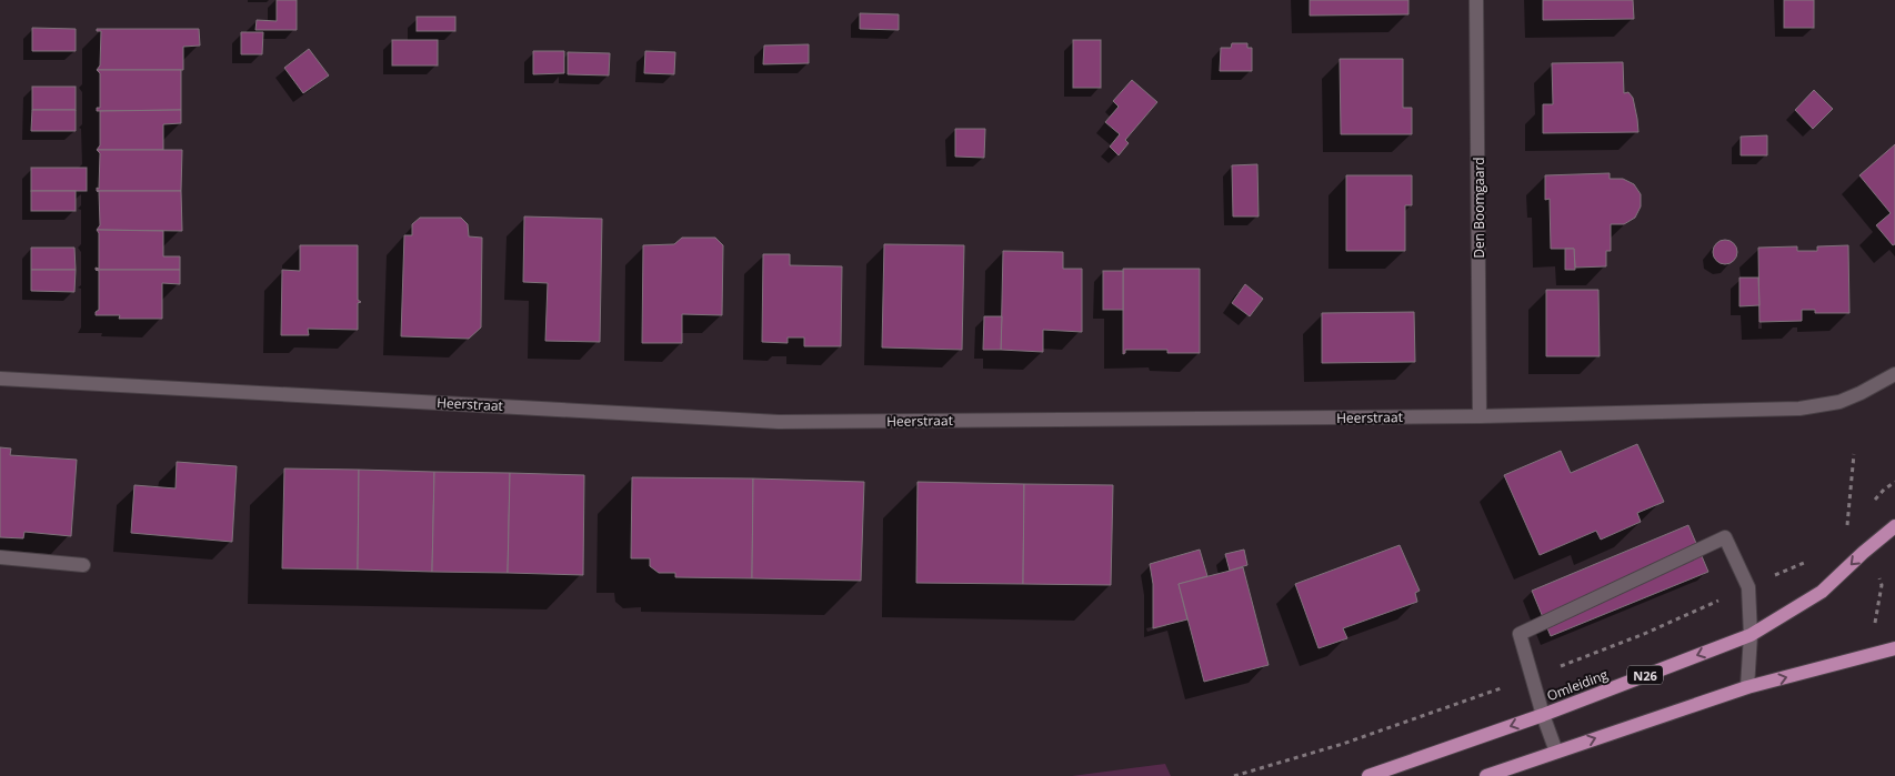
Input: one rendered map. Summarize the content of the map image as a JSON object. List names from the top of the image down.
{
  "streets": {
    "main road": ["N26", "Omleiding"],
    "street": ["Den Boomgaard", "Heerstraat"]
  },
  "crossings": [
    ["Den Boomgaard", "Heerstraat"]
  ]
}
